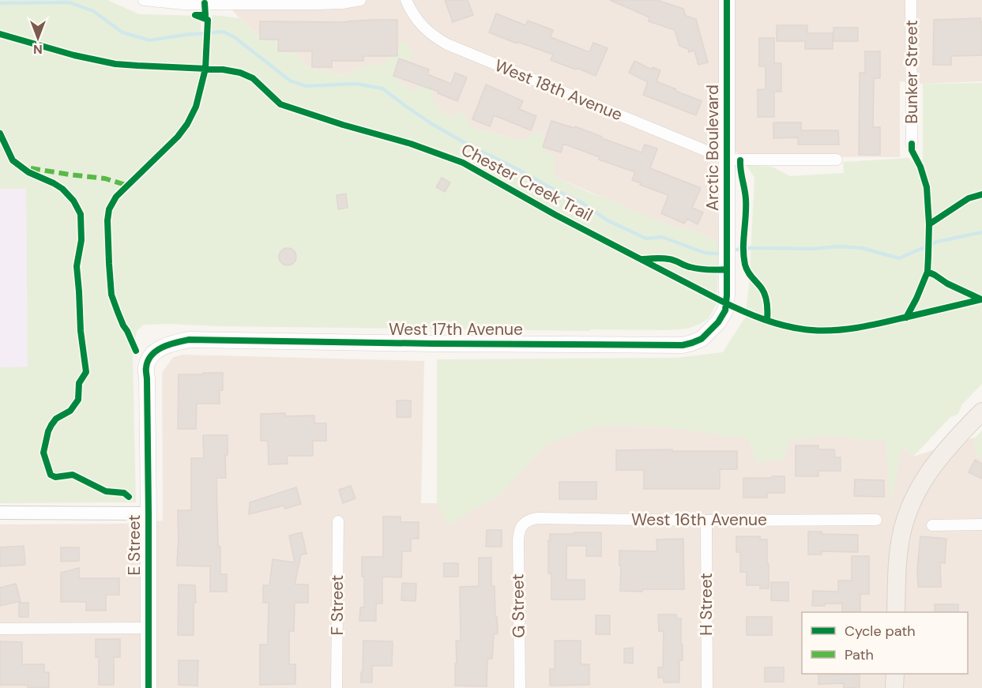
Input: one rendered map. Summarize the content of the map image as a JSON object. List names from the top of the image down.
{
  "streets": {
    "main road": ["Arctic Boulevard", "West 17th Avenue", "E Street"],
    "street": [
      "Bunker Street",
      "West 18th Avenue",
      "West 16th Avenue",
      "H Street",
      "F Street",
      "G Street"
    ],
    "cycle path": ["Chester Creek Trail"]
  },
  "crossings": [
    ["West 18th Avenue", "Arctic Boulevard"],
    ["Arctic Boulevard", "West 17th Avenue"],
    ["West 17th Avenue", "E Street"],
    ["West 16th Avenue", "H Street"],
    ["West 16th Avenue", "G Street"]
  ],
  "legend": ["Cycle path", "Path"],
  "north": "bottom"
}
